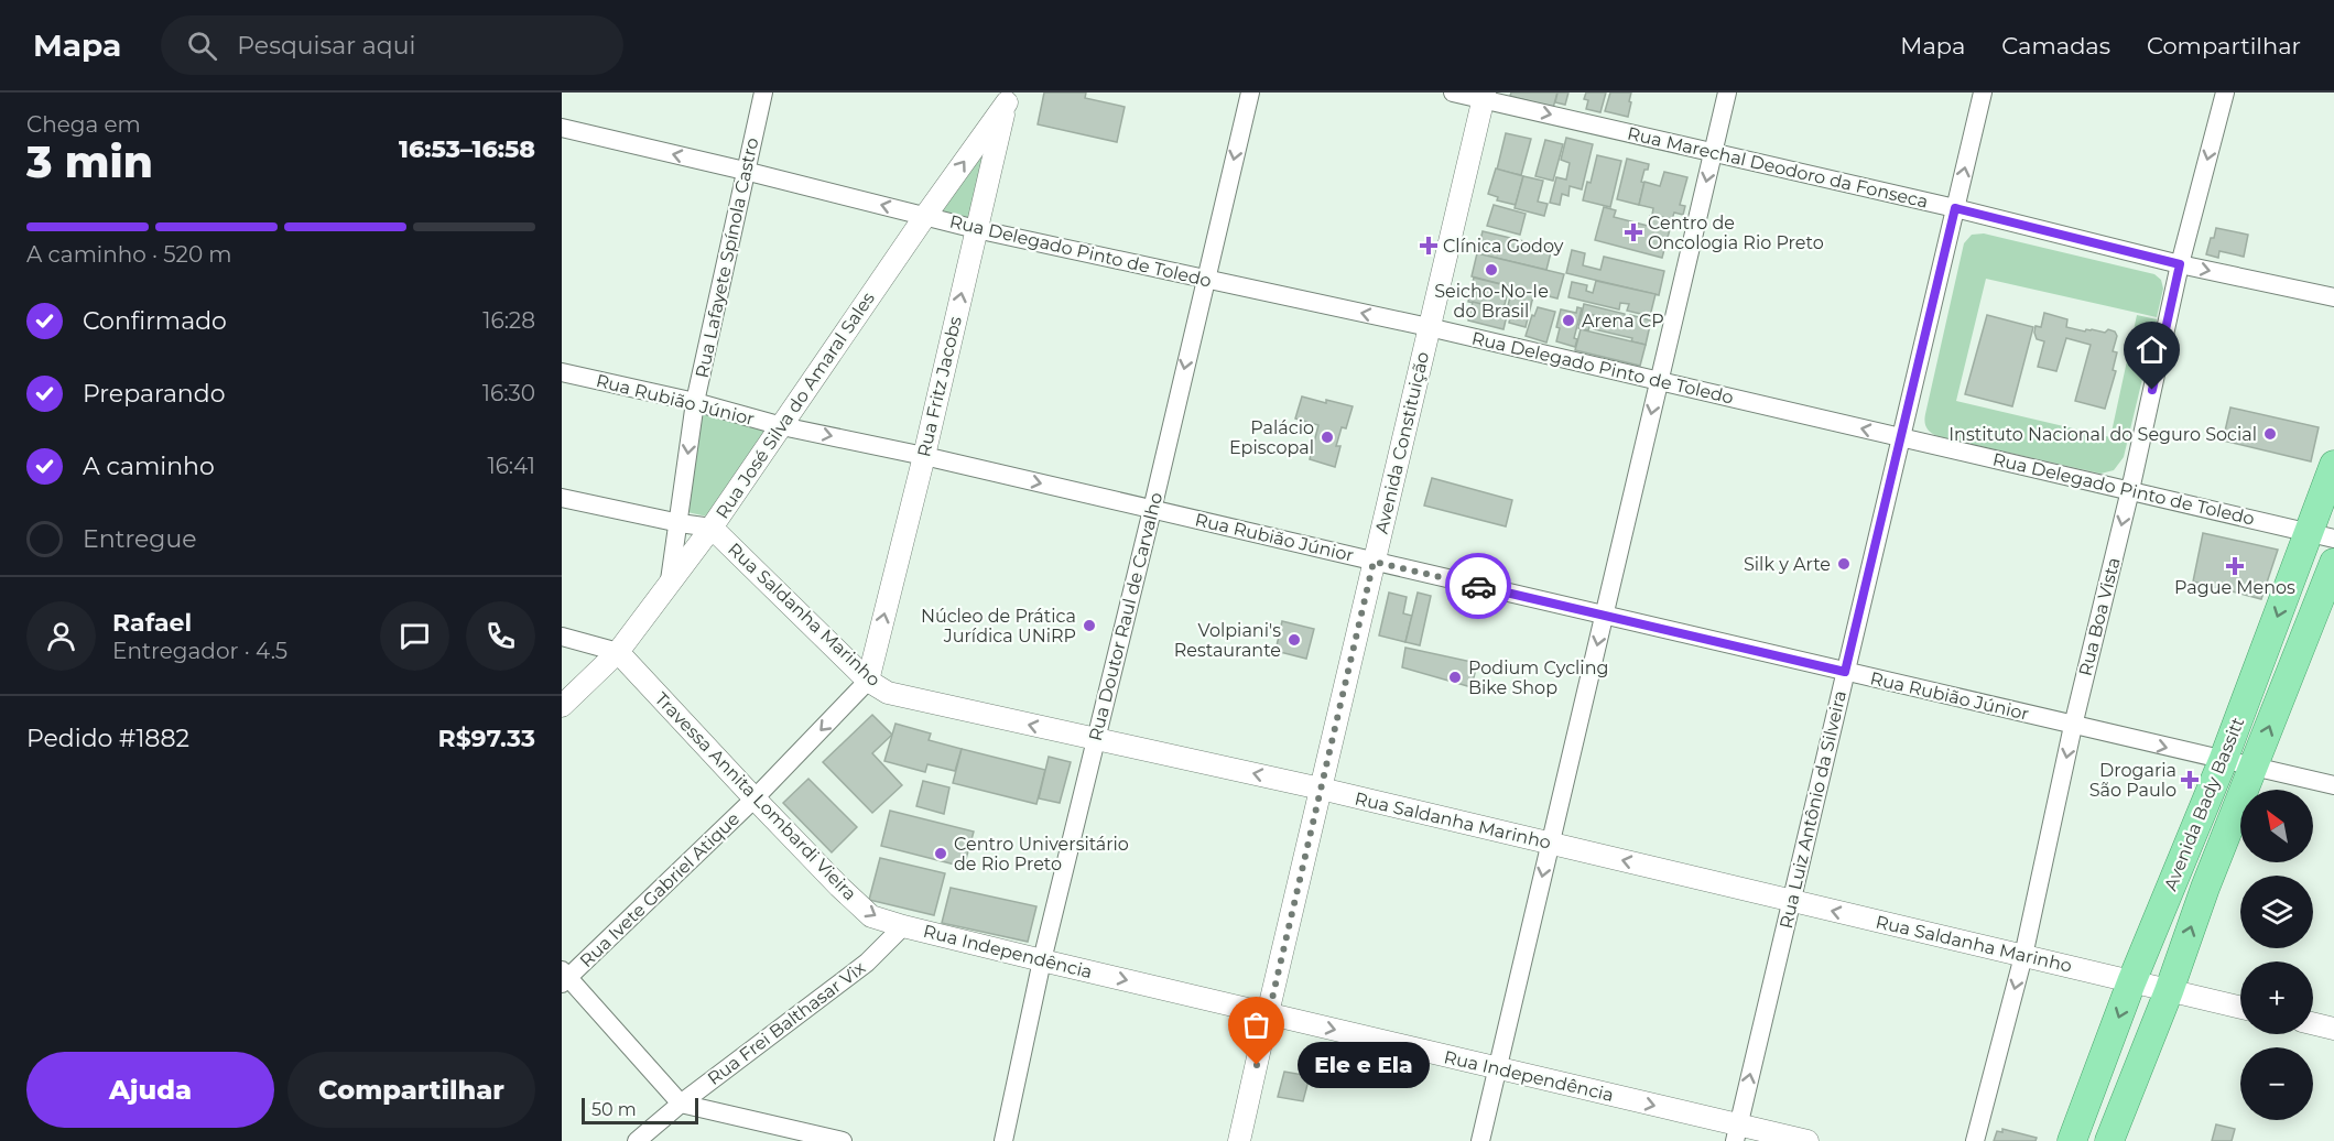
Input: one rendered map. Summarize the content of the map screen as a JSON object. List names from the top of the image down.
{
  "streets": {
    "main road": ["Avenida Bady Bassitt"],
    "street": [
      "Rua Marechal Deodoro da Fonseca",
      "Rua Delegado Pinto de Toledo",
      "Rua Lafayete Spínola Castro",
      "Rua Fritz Jacobs",
      "Rua Rubião Júnior",
      "Rua José Silva do Amaral Sales",
      "Avenida Constituição",
      "Rua Saldanha Marinho",
      "Rua Doutor Raul de Carvalho",
      "Rua Boa Vista",
      "Travessa Annita Lombardi Vieira",
      "Rua Luiz Antônio da Silveira",
      "Rua Ivete Gabriel Atique",
      "Rua Independência",
      "Rua Frei Balthasar Vix"
    ]
  },
  "crossings": [
    ["Rua Marechal Deodoro da Fonseca", "Avenida Constituição"],
    ["Rua Marechal Deodoro da Fonseca", "Rua Boa Vista"],
    ["Rua Marechal Deodoro da Fonseca", "Rua Luiz Antônio da Silveira"],
    ["Rua Delegado Pinto de Toledo", "Rua Lafayete Spínola Castro"],
    ["Rua Delegado Pinto de Toledo", "Rua Fritz Jacobs"],
    ["Rua Delegado Pinto de Toledo", "Rua José Silva do Amaral Sales"],
    ["Rua Delegado Pinto de Toledo", "Avenida Constituição"],
    ["Rua Delegado Pinto de Toledo", "Rua Doutor Raul de Carvalho"],
    ["Rua Delegado Pinto de Toledo", "Rua Boa Vista"],
    ["Rua Delegado Pinto de Toledo", "Avenida Bady Bassitt"],
    ["Rua Delegado Pinto de Toledo", "Rua Luiz Antônio da Silveira"],
    ["Rua Lafayete Spínola Castro", "Rua Rubião Júnior"],
    ["Rua Lafayete Spínola Castro", "Rua José Silva do Amaral Sales"],
    ["Rua Fritz Jacobs", "Rua Rubião Júnior"],
    ["Rua Fritz Jacobs", "Rua José Silva do Amaral Sales"],
    ["Rua Fritz Jacobs", "Rua Saldanha Marinho"],
    ["Rua Fritz Jacobs", "Rua Ivete Gabriel Atique"],
    ["Rua Rubião Júnior", "Rua José Silva do Amaral Sales"],
    ["Rua Rubião Júnior", "Avenida Constituição"],
    ["Rua Rubião Júnior", "Rua Doutor Raul de Carvalho"],
    ["Rua Rubião Júnior", "Rua Boa Vista"],
    ["Rua Rubião Júnior", "Avenida Bady Bassitt"],
    ["Rua Rubião Júnior", "Rua Luiz Antônio da Silveira"],
    ["Rua José Silva do Amaral Sales", "Rua Saldanha Marinho"],
    ["Rua José Silva do Amaral Sales", "Travessa Annita Lombardi Vieira"],
    ["Avenida Constituição", "Rua Saldanha Marinho"],
    ["Avenida Constituição", "Rua Independência"],
    ["Rua Saldanha Marinho", "Rua Doutor Raul de Carvalho"],
    ["Rua Saldanha Marinho", "Rua Boa Vista"],
    ["Rua Saldanha Marinho", "Avenida Bady Bassitt"],
    ["Rua Saldanha Marinho", "Rua Luiz Antônio da Silveira"],
    ["Rua Saldanha Marinho", "Rua Ivete Gabriel Atique"],
    ["Rua Doutor Raul de Carvalho", "Rua Independência"],
    ["Travessa Annita Lombardi Vieira", "Rua Ivete Gabriel Atique"],
    ["Travessa Annita Lombardi Vieira", "Rua Independência"],
    ["Travessa Annita Lombardi Vieira", "Rua Frei Balthasar Vix"],
    ["Rua Luiz Antônio da Silveira", "Rua Independência"],
    ["Rua Independência", "Rua Frei Balthasar Vix"]
  ],
  "one_way": [
    "Rua Marechal Deodoro da Fonseca",
    "Rua Delegado Pinto de Toledo",
    "Rua Fritz Jacobs",
    "Rua Saldanha Marinho",
    "Rua Doutor Raul de Carvalho",
    "Rua Boa Vista",
    "Travessa Annita Lombardi Vieira",
    "Rua Ivete Gabriel Atique",
    "Rua Independência"
  ],
  "places": {
    "health": [
      "Centro de Oncologia Rio Preto",
      "Clínica Godoy",
      "Pague Menos",
      "Drogaria São Paulo"
    ],
    "other": [
      "Seicho-No-Ie do Brasil",
      "Arena CP",
      "Instituto Nacional do Seguro Social",
      "Palácio Episcopal",
      "Silk y Arte",
      "Núcleo de Prática Jurídica UNiRP",
      "Volpiani's Restaurante",
      "Podium Cycling Bike Shop",
      "Centro Universitário de Rio Preto",
      "Ele e Ela"
    ]
  },
  "scale_bar": "50 m",
  "north": "top left",
  "page": {
    "header": "Mapa",
    "search": "Pesquisar aqui",
    "nav": ["Mapa", "Camadas", "Compartilhar"],
    "heading": ["3 min", "Chega em", "16:53–16:58"],
    "panel": [
      "Rafael",
      "Entregador · 4.5",
      "Pedido #1882",
      "R$97.33"
    ],
    "bar": "A caminho · 520 m",
    "list": [
      ["Confirmado", "16:28"],
      ["Preparando", "16:30"],
      ["A caminho", "16:41"],
      "Entregue"
    ],
    "map_buttons": ["+", "−"],
    "buttons": ["Ajuda", "Compartilhar"],
    "bubble": "Ele e Ela",
    "scale": "50 m"
  }
}
